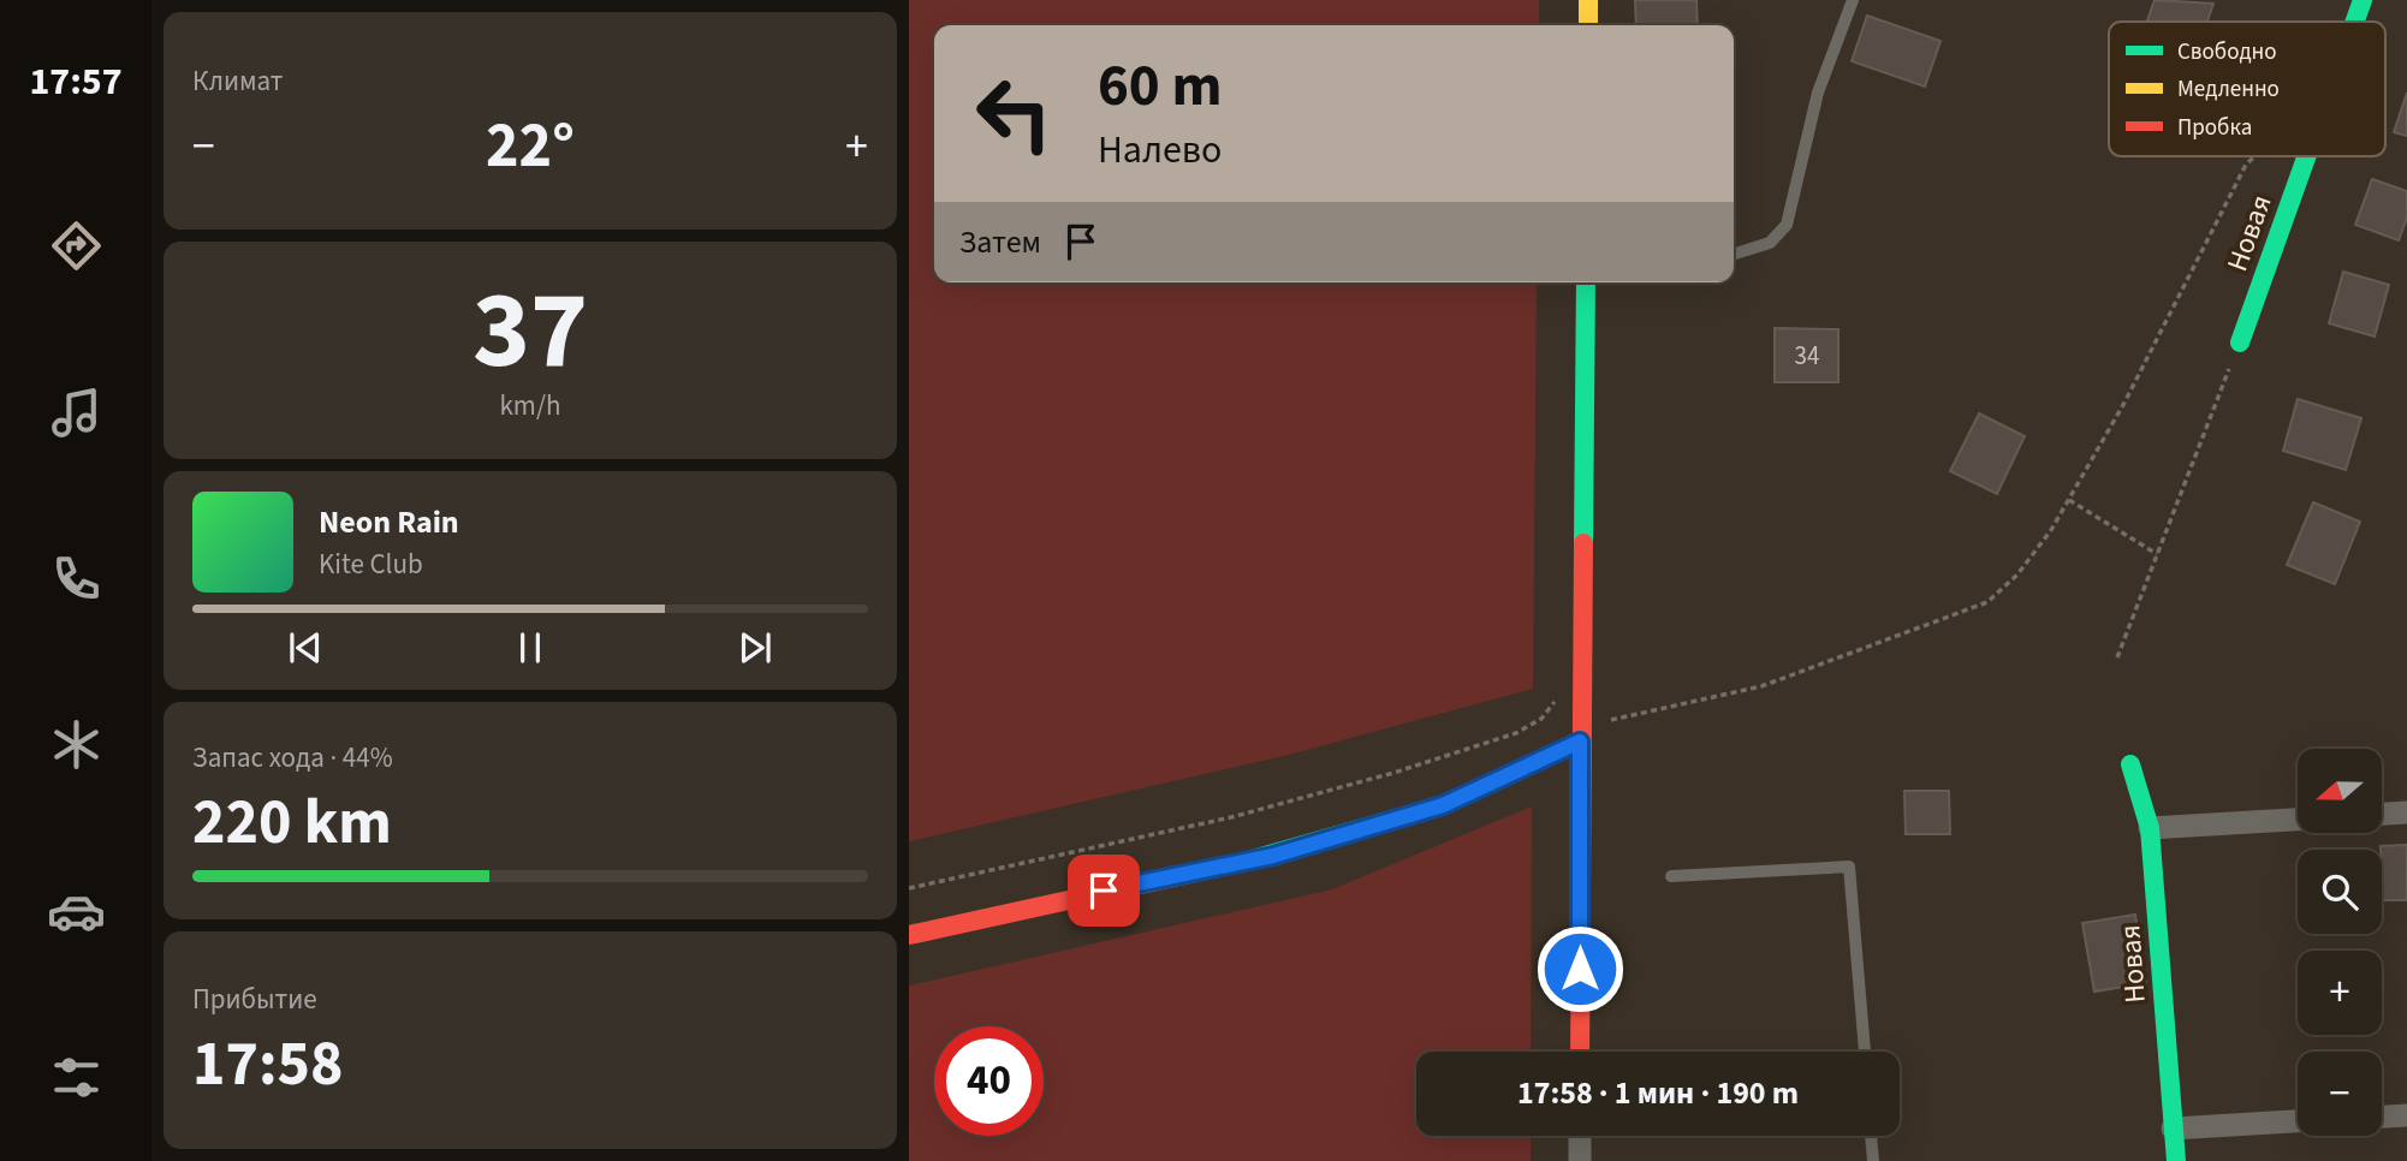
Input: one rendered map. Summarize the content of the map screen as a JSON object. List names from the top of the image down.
{
  "streets": {
    "street": ["Новая"]
  },
  "house_numbers": ["34"],
  "legend": ["Свободно", "Медленно", "Пробка"],
  "north": "left",
  "page": {
    "tabs": "17:57",
    "tile": [
      "Климат",
      ["37", "km/h"],
      ["Запас хода · 44%", "220 km"],
      ["Прибытие", "17:58"]
    ],
    "turn": ["60 m", "Налево"],
    "heat": ["−", "22°", "+"],
    "then": "Затем",
    "song": ["Neon Rain", "Kite Club"],
    "map_buttons": ["+", "−"],
    "limit": "40",
    "trip": "17:58 · 1 мин · 190 m"
  }
}
